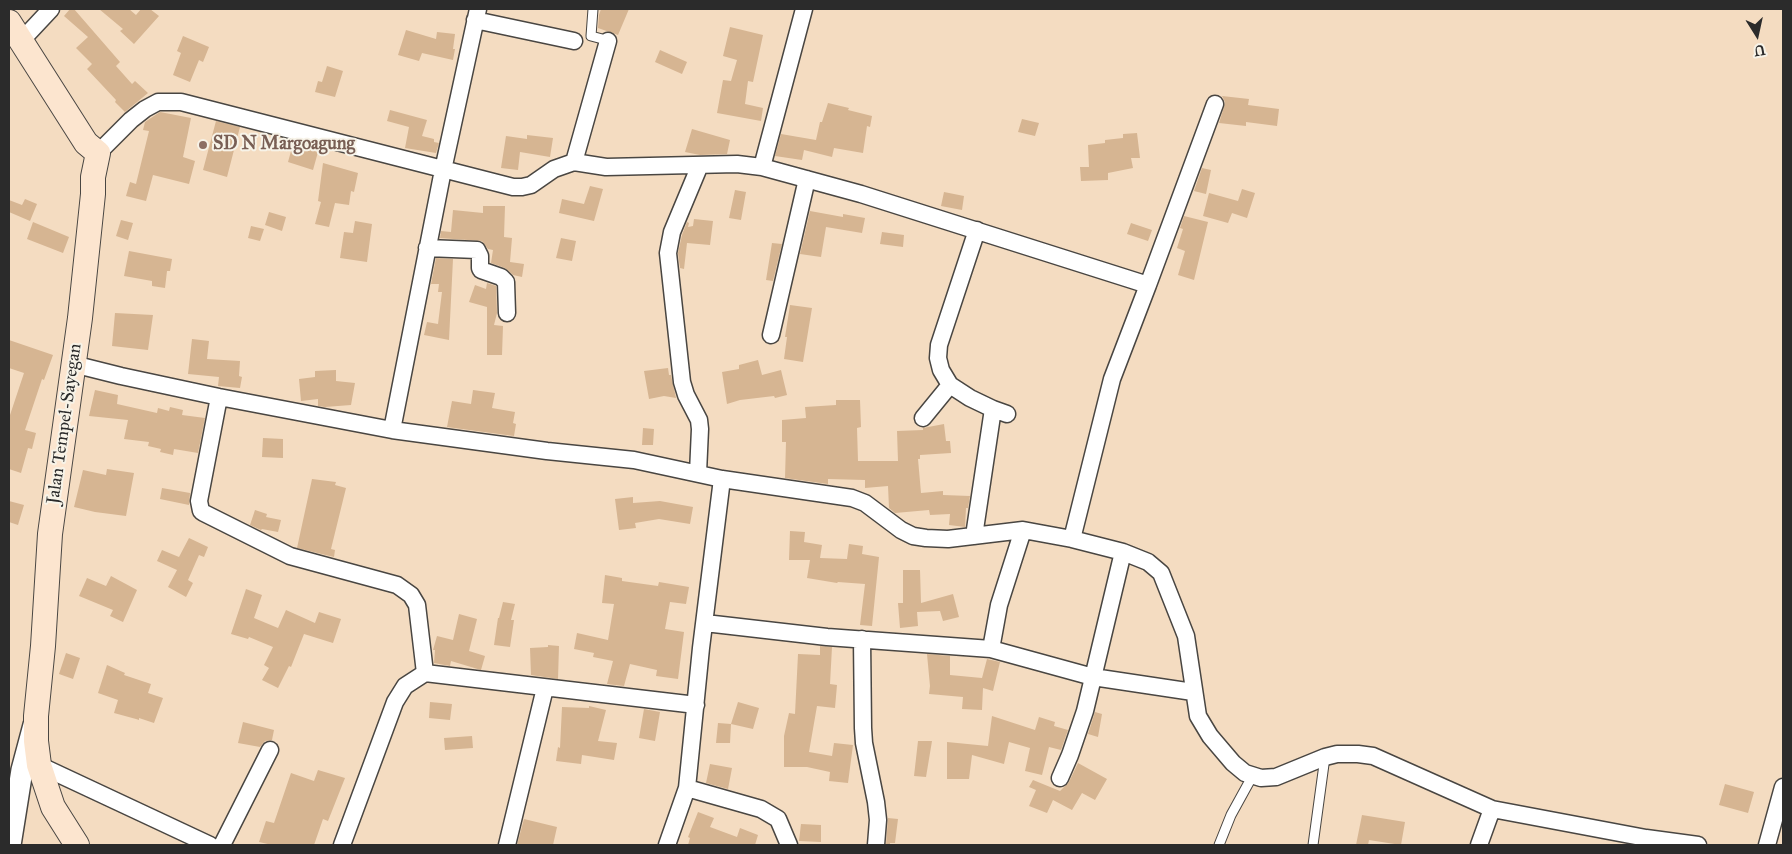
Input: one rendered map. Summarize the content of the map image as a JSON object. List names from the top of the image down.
{
  "streets": {
    "main road": ["Jalan Tempel-Sayegan"]
  },
  "places": ["SD N Margoagung"],
  "north": "bottom"
}
